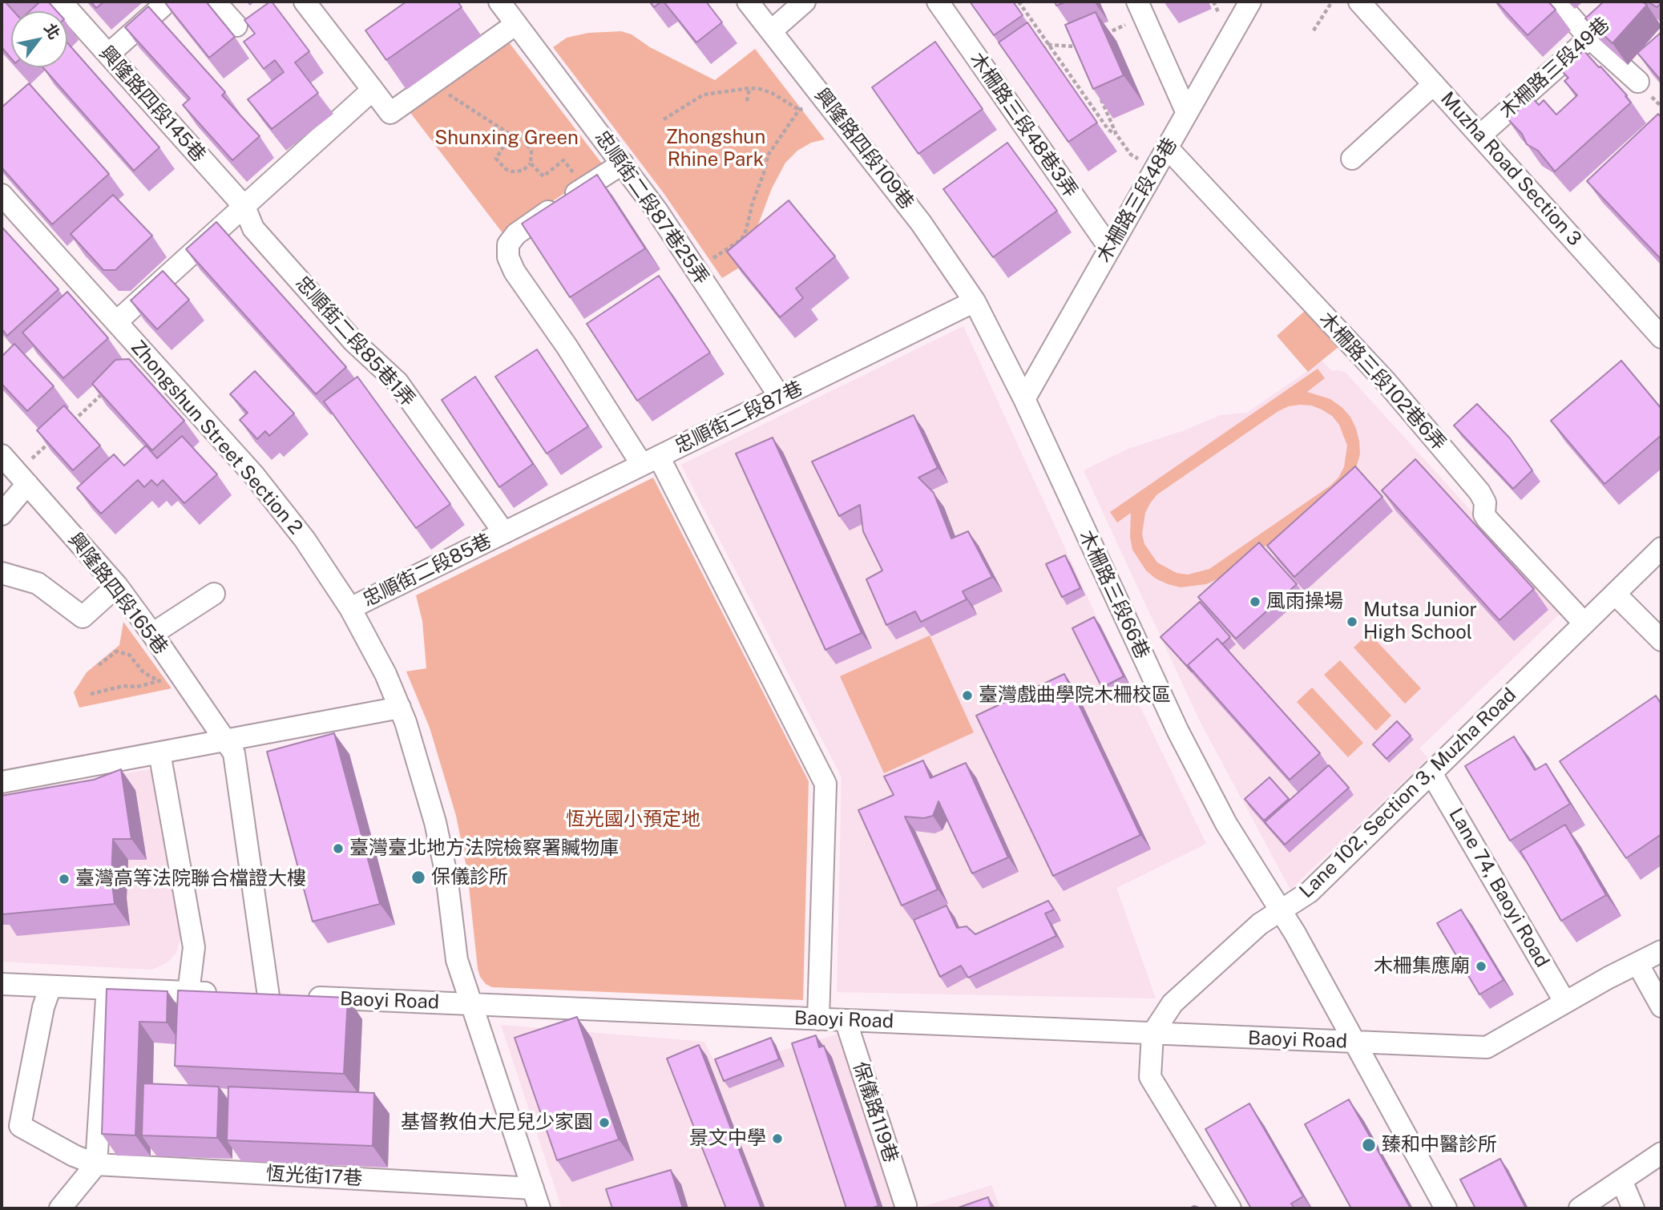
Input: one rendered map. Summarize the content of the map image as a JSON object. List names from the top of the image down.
{
  "streets": {
    "street": [
      "木柵路三段49巷",
      "興隆路四段145巷",
      "木柵路三段48巷3弄",
      "興隆路四段109巷",
      "Muzha Road Section 3",
      "木柵路三段48巷",
      "忠順街二段87巷25弄",
      "忠順街二段85巷1弄",
      "木柵路三段102巷6弄",
      "忠順街二段87巷",
      "Zhongshun Street Section 2",
      "忠順街二段85巷",
      "興隆路四段165巷",
      "木柵路三段66巷",
      "Lane 102, Section 3, Muzha Road",
      "Lane 74, Baoyi Road",
      "Baoyi Road",
      "保儀路119巷",
      "恆光街17巷"
    ]
  },
  "crossings": [
    ["木柵路三段49巷", "Muzha Road Section 3"],
    ["興隆路四段145巷", "忠順街二段85巷1弄"],
    ["木柵路三段48巷3弄", "木柵路三段48巷"],
    ["興隆路四段109巷", "忠順街二段87巷"],
    ["興隆路四段109巷", "木柵路三段66巷"],
    ["木柵路三段48巷", "木柵路三段102巷6弄"],
    ["木柵路三段48巷", "木柵路三段66巷"],
    ["忠順街二段87巷25弄", "忠順街二段87巷"],
    ["忠順街二段85巷1弄", "忠順街二段87巷"],
    ["忠順街二段85巷1弄", "忠順街二段85巷"],
    ["木柵路三段102巷6弄", "Lane 102, Section 3, Muzha Road"],
    ["忠順街二段87巷", "忠順街二段85巷"],
    ["忠順街二段87巷", "木柵路三段66巷"],
    ["Zhongshun Street Section 2", "忠順街二段85巷"],
    ["Zhongshun Street Section 2", "Baoyi Road"],
    ["Zhongshun Street Section 2", "恆光街17巷"],
    ["興隆路四段165巷", "Baoyi Road"],
    ["木柵路三段66巷", "Lane 102, Section 3, Muzha Road"],
    ["木柵路三段66巷", "Baoyi Road"],
    ["Lane 102, Section 3, Muzha Road", "Lane 74, Baoyi Road"],
    ["Lane 102, Section 3, Muzha Road", "Baoyi Road"],
    ["Lane 74, Baoyi Road", "Baoyi Road"],
    ["Baoyi Road", "保儀路119巷"],
    ["Baoyi Road", "恆光街17巷"]
  ],
  "parks": ["Zhongshun Rhine Park", "Shunxing Green", "恆光國小預定地"],
  "places": [
    "風雨操場",
    "Mutsa Junior High School",
    "臺灣戲曲學院木柵校區",
    "臺灣臺北地方法院檢察署贓物庫",
    "保儀診所",
    "臺灣高等法院聯合檔證大樓",
    "木柵集應廟",
    "基督教伯大尼兒少家園",
    "景文中學",
    "臻和中醫診所"
  ],
  "north": "top right"
}
